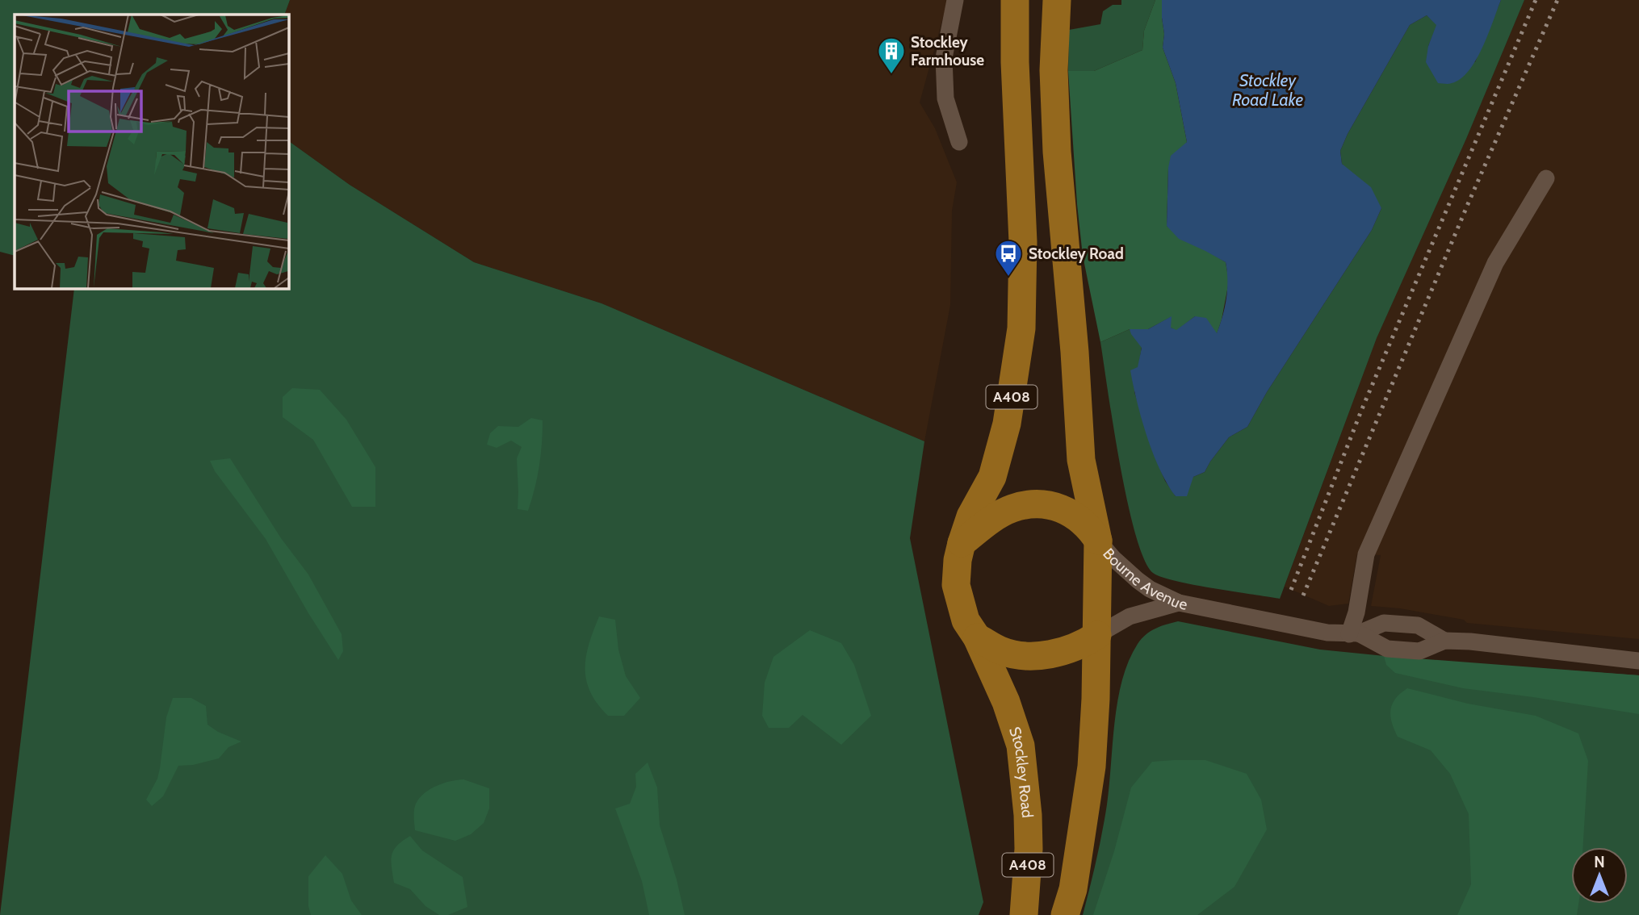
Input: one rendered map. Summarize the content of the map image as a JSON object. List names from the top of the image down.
{
  "streets": {
    "main road": ["A408", "Stockley Road"],
    "street": ["Bourne Avenue"]
  },
  "crossings": [
    ["A408", "Bourne Avenue"],
    ["A408", "Stockley Road"],
    ["Bourne Avenue", "Stockley Road"]
  ],
  "water": ["Stockley Road Lake"],
  "places": {
    "building": ["Stockley Farmhouse"],
    "bus stop": ["Stockley Road"]
  },
  "north": "top"
}
